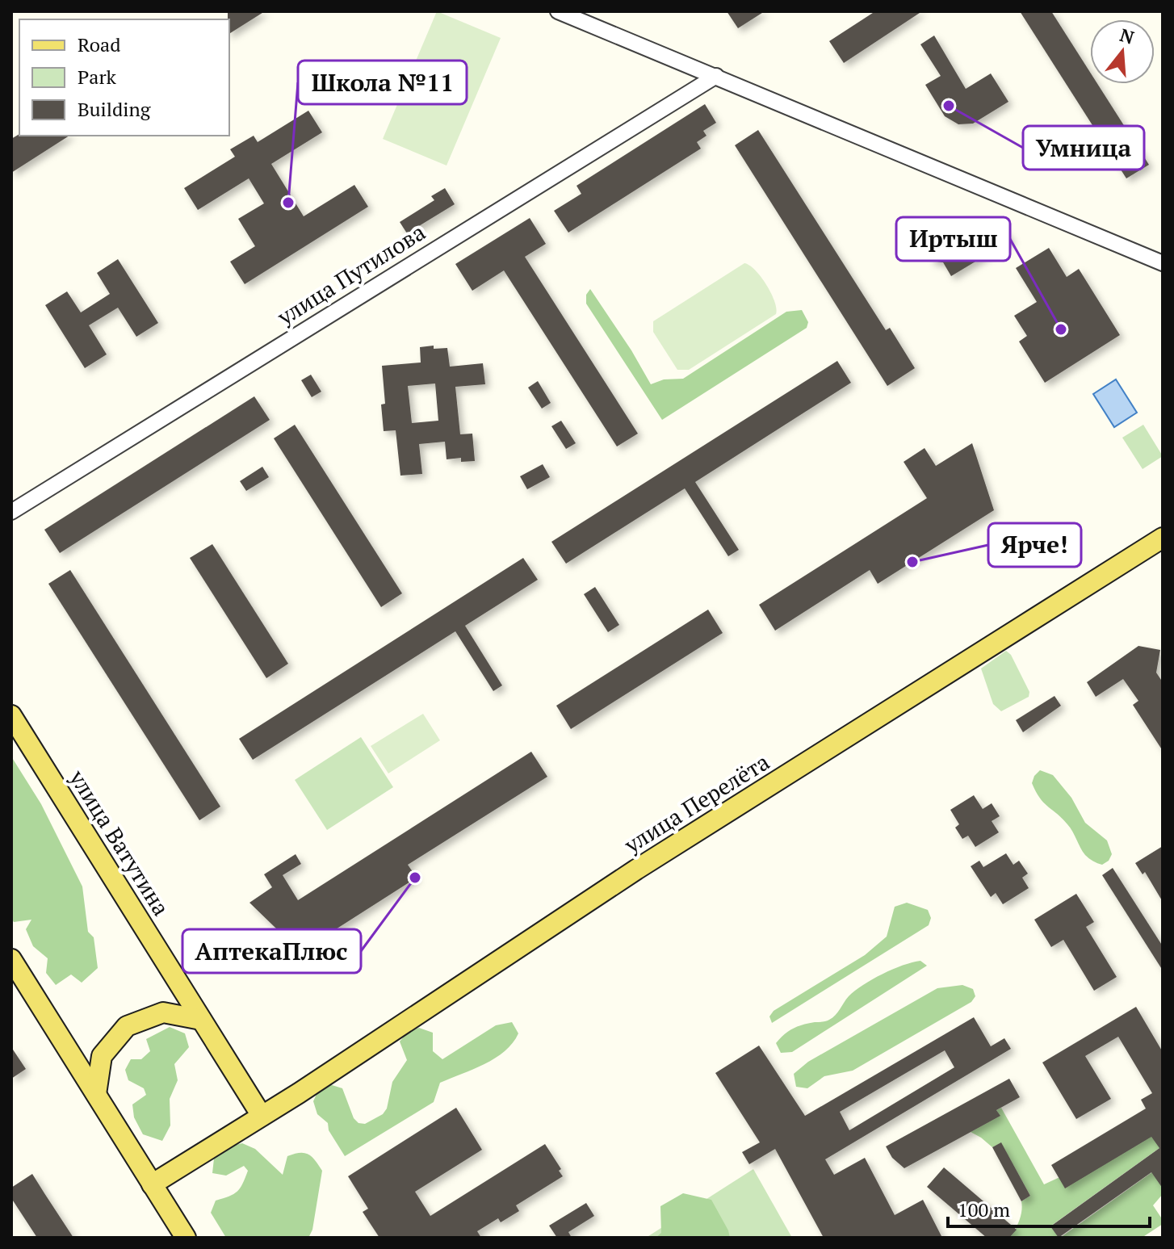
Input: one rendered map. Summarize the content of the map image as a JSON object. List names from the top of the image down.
{
  "streets": {
    "main road": ["улица Перелёта", "улица Ватутина"],
    "street": ["улица Путилова"]
  },
  "crossings": [
    ["улица Перелёта", "улица Ватутина"]
  ],
  "places": [
    "Умница",
    "Школа №11",
    "Иртыш",
    "Ярче!",
    "АптекаПлюс"
  ],
  "legend": ["Road", "Park", "Building"],
  "scale_bar": "100 m",
  "north": "top"
}
